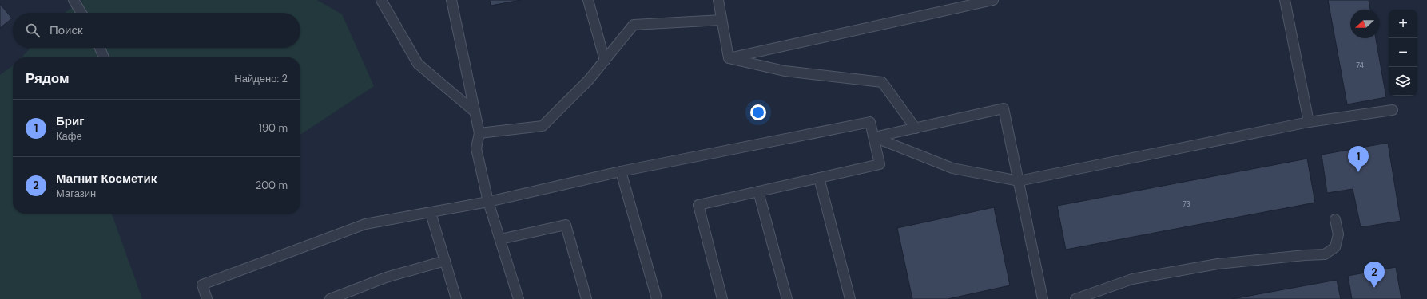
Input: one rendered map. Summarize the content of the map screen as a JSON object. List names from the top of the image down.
{
  "house_numbers": ["74", "73"],
  "north": "left",
  "page": {
    "map_buttons": ["+", "−"],
    "search": "Поиск",
    "heading": ["Рядом", "Найдено: 2"],
    "list": [
      {
        "mark": "1",
        "name": "Бриг",
        "note": "Кафе",
        "value": "190 m"
      },
      {
        "mark": "2",
        "name": "Магнит Косметик",
        "note": "Магазин",
        "value": "200 m"
      }
    ],
    "pins": ["1", "2"]
  }
}
